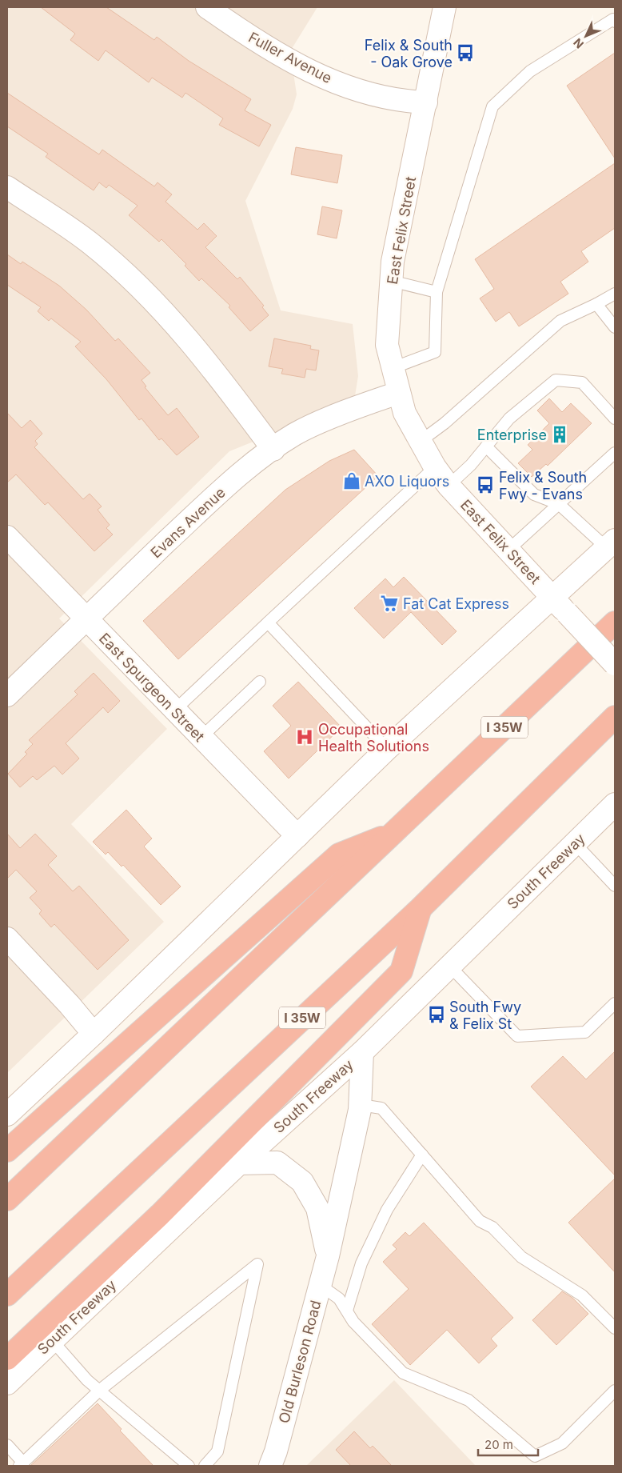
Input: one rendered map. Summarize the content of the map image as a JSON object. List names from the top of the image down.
{
  "streets": {
    "highway": ["I 35W"],
    "street": [
      "Fuller Avenue",
      "East Felix Street",
      "Evans Avenue",
      "East Spurgeon Street",
      "South Freeway",
      "Old Burleson Road"
    ]
  },
  "crossings": [
    ["Fuller Avenue", "East Felix Street"],
    ["East Felix Street", "Evans Avenue"],
    ["Evans Avenue", "East Spurgeon Street"],
    ["South Freeway", "Old Burleson Road"]
  ],
  "places": {
    "bus stop": ["Felix & South - Oak Grove", "Felix & South Fwy - Evans", "South Fwy & Felix St"],
    "building": ["Enterprise"],
    "shop": ["AXO Liquors"],
    "supermarket": ["Fat Cat Express"],
    "hospital": ["Occupational Health Solutions"]
  },
  "scale_bar": "20 m",
  "north": "bottom left"
}
